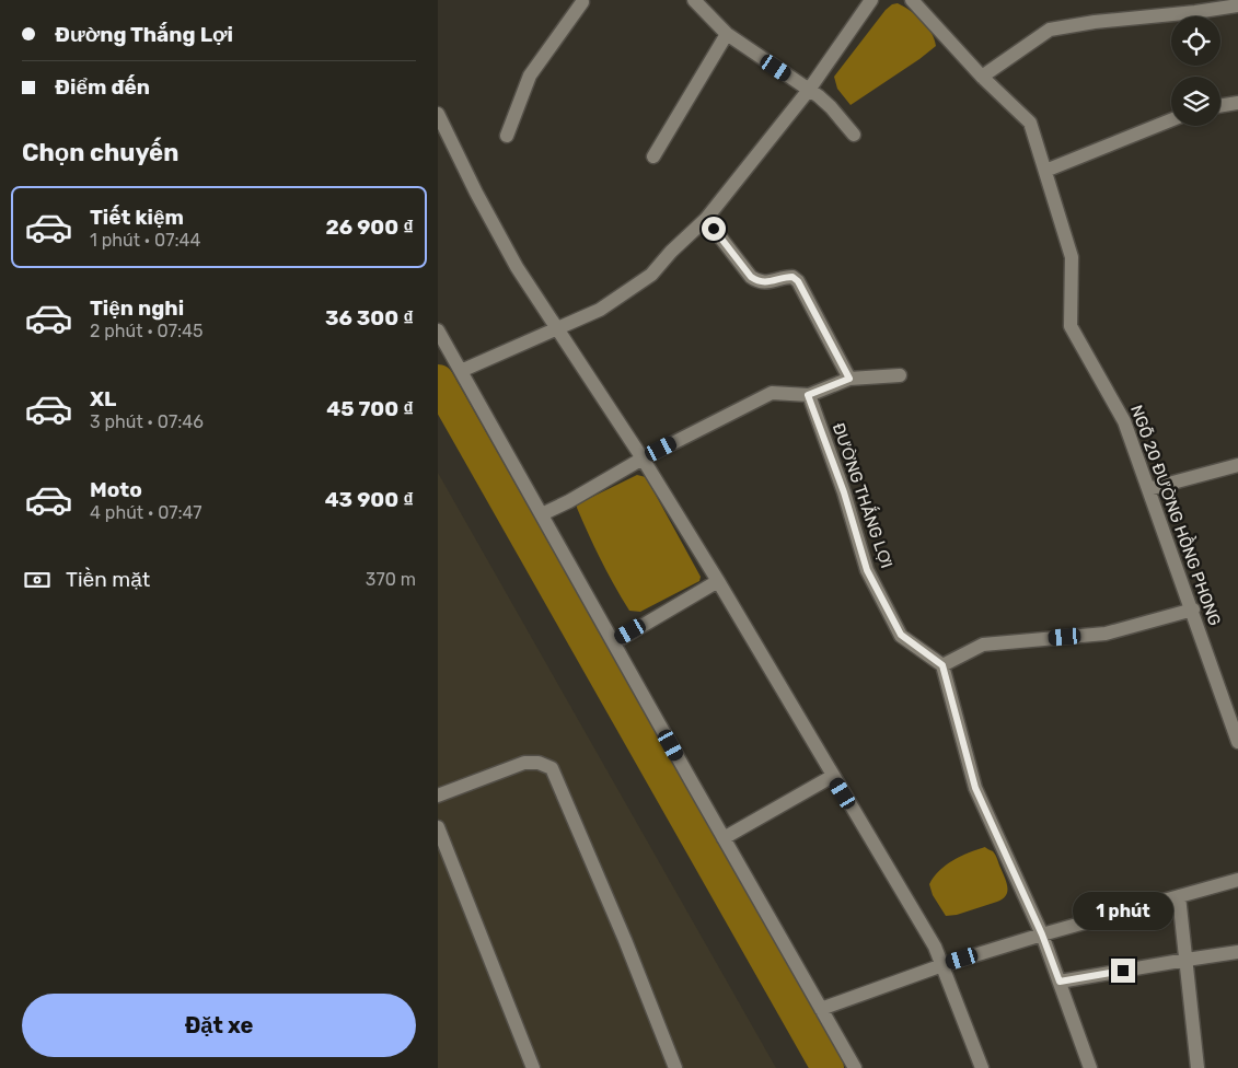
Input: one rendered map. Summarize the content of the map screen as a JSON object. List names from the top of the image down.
{
  "streets": {
    "street": ["ĐƯỜNG THẮNG LỢI", "NGÕ 20 ĐƯỜNG HỒNG PHONG"]
  },
  "page": {
    "banner": ["Đường Thắng Lợi", "Điểm đến"],
    "heading": "Chọn chuyến",
    "list": [
      {
        "name": "Tiết kiệm",
        "note": "1 phút · 07:44",
        "value": "26 900 ₫"
      },
      {
        "name": "Tiện nghi",
        "note": "2 phút · 07:45",
        "value": "36 300 ₫"
      },
      {
        "name": "XL",
        "note": "3 phút · 07:46",
        "value": "45 700 ₫"
      },
      {
        "name": "Moto",
        "note": "4 phút · 07:47",
        "value": "43 900 ₫"
      }
    ],
    "pay": ["Tiền mặt", "370 m"],
    "bubble": "1 phút",
    "buttons": "Đặt xe"
  }
}
